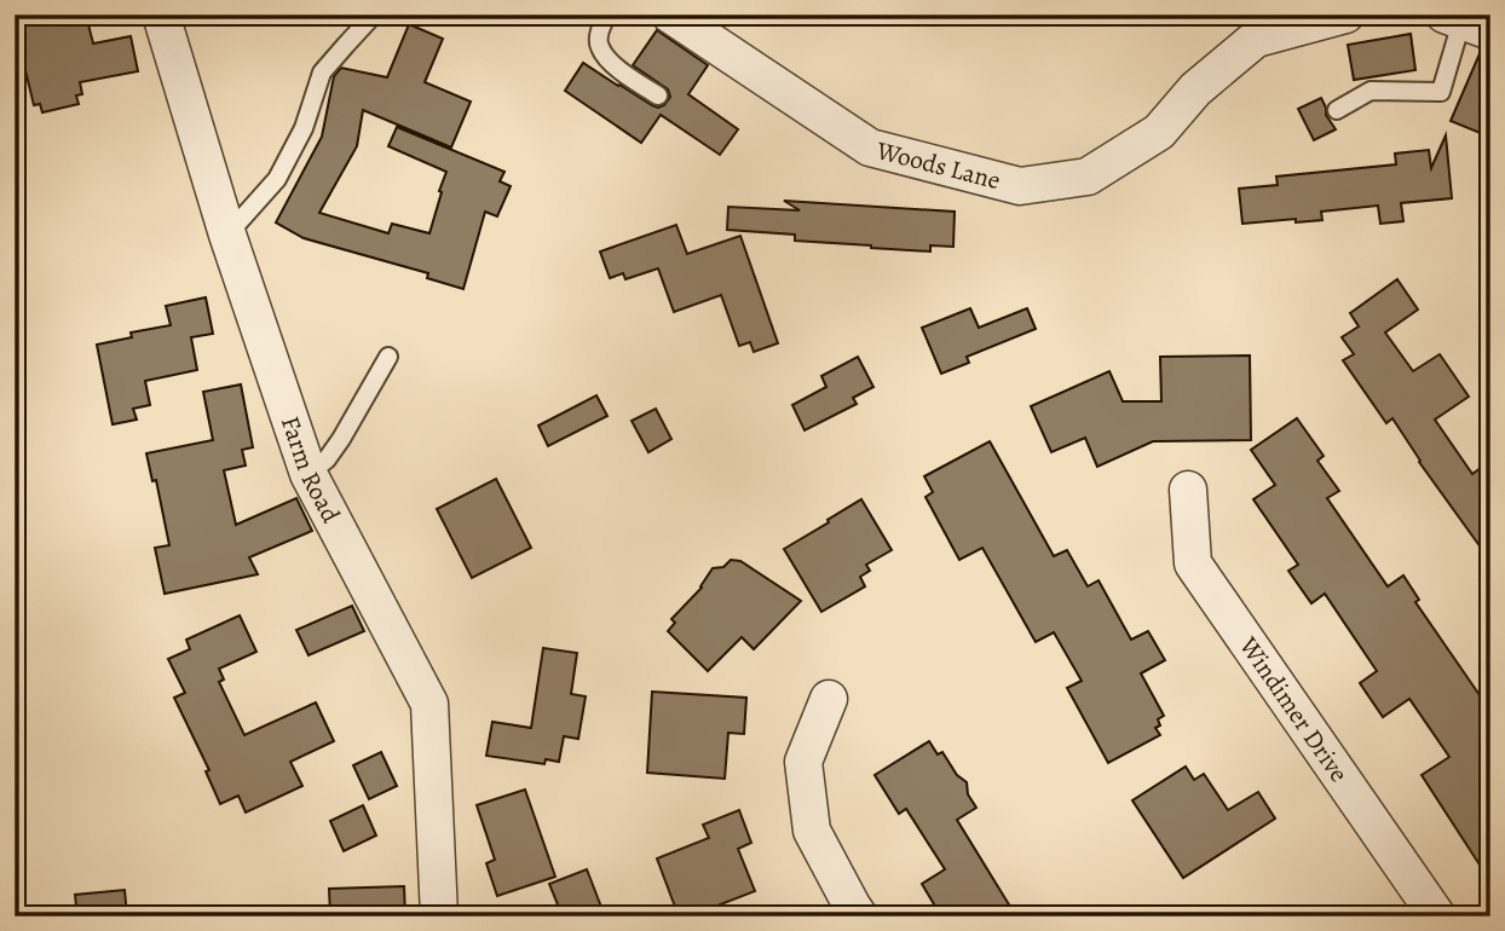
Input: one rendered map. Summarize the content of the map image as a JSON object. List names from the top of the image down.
{
  "streets": {
    "street": ["Woods Lane", "Farm Road", "Windimer Drive"]
  }
}
